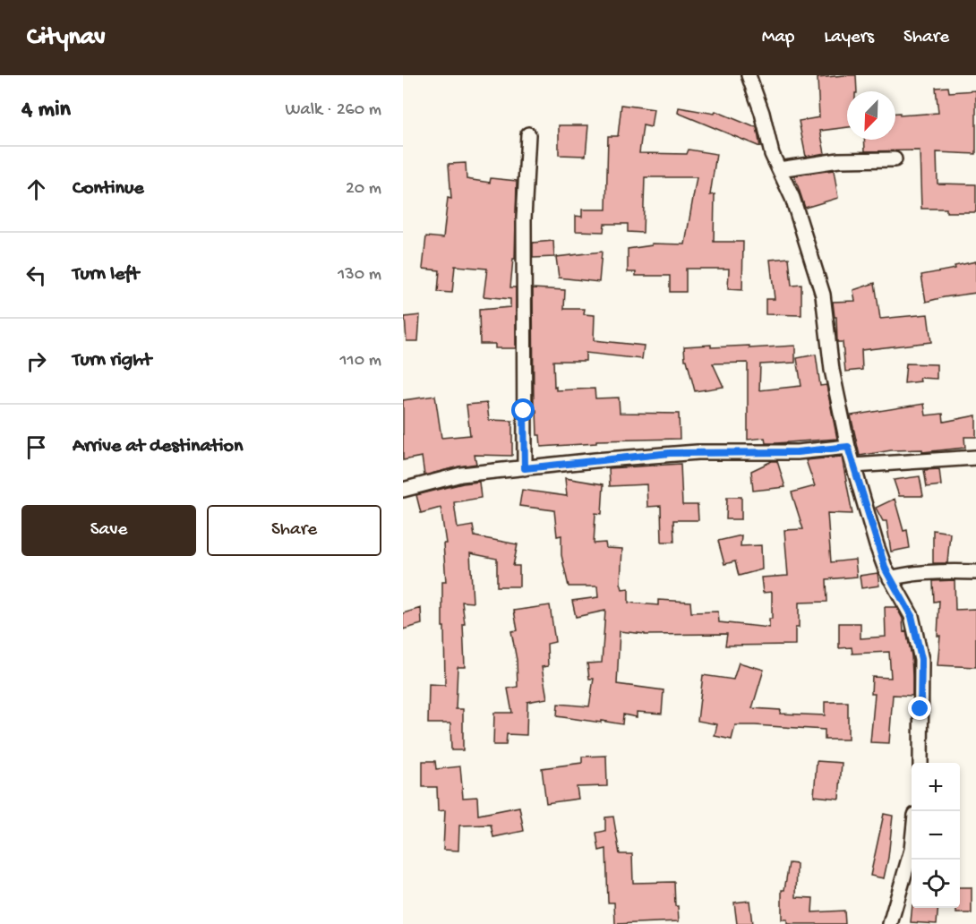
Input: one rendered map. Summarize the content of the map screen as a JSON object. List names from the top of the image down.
{
  "north": "bottom left",
  "page": {
    "header": "Citynav",
    "nav": ["Map", "Layers", "Share"],
    "heading": ["4 min", "Walk · 260 m"],
    "list": [
      ["Continue", "20 m"],
      ["Turn left", "130 m"],
      ["Turn right", "110 m"],
      "Arrive at destination"
    ],
    "buttons": ["Save", "Share"],
    "map_buttons": ["+", "−"]
  }
}
